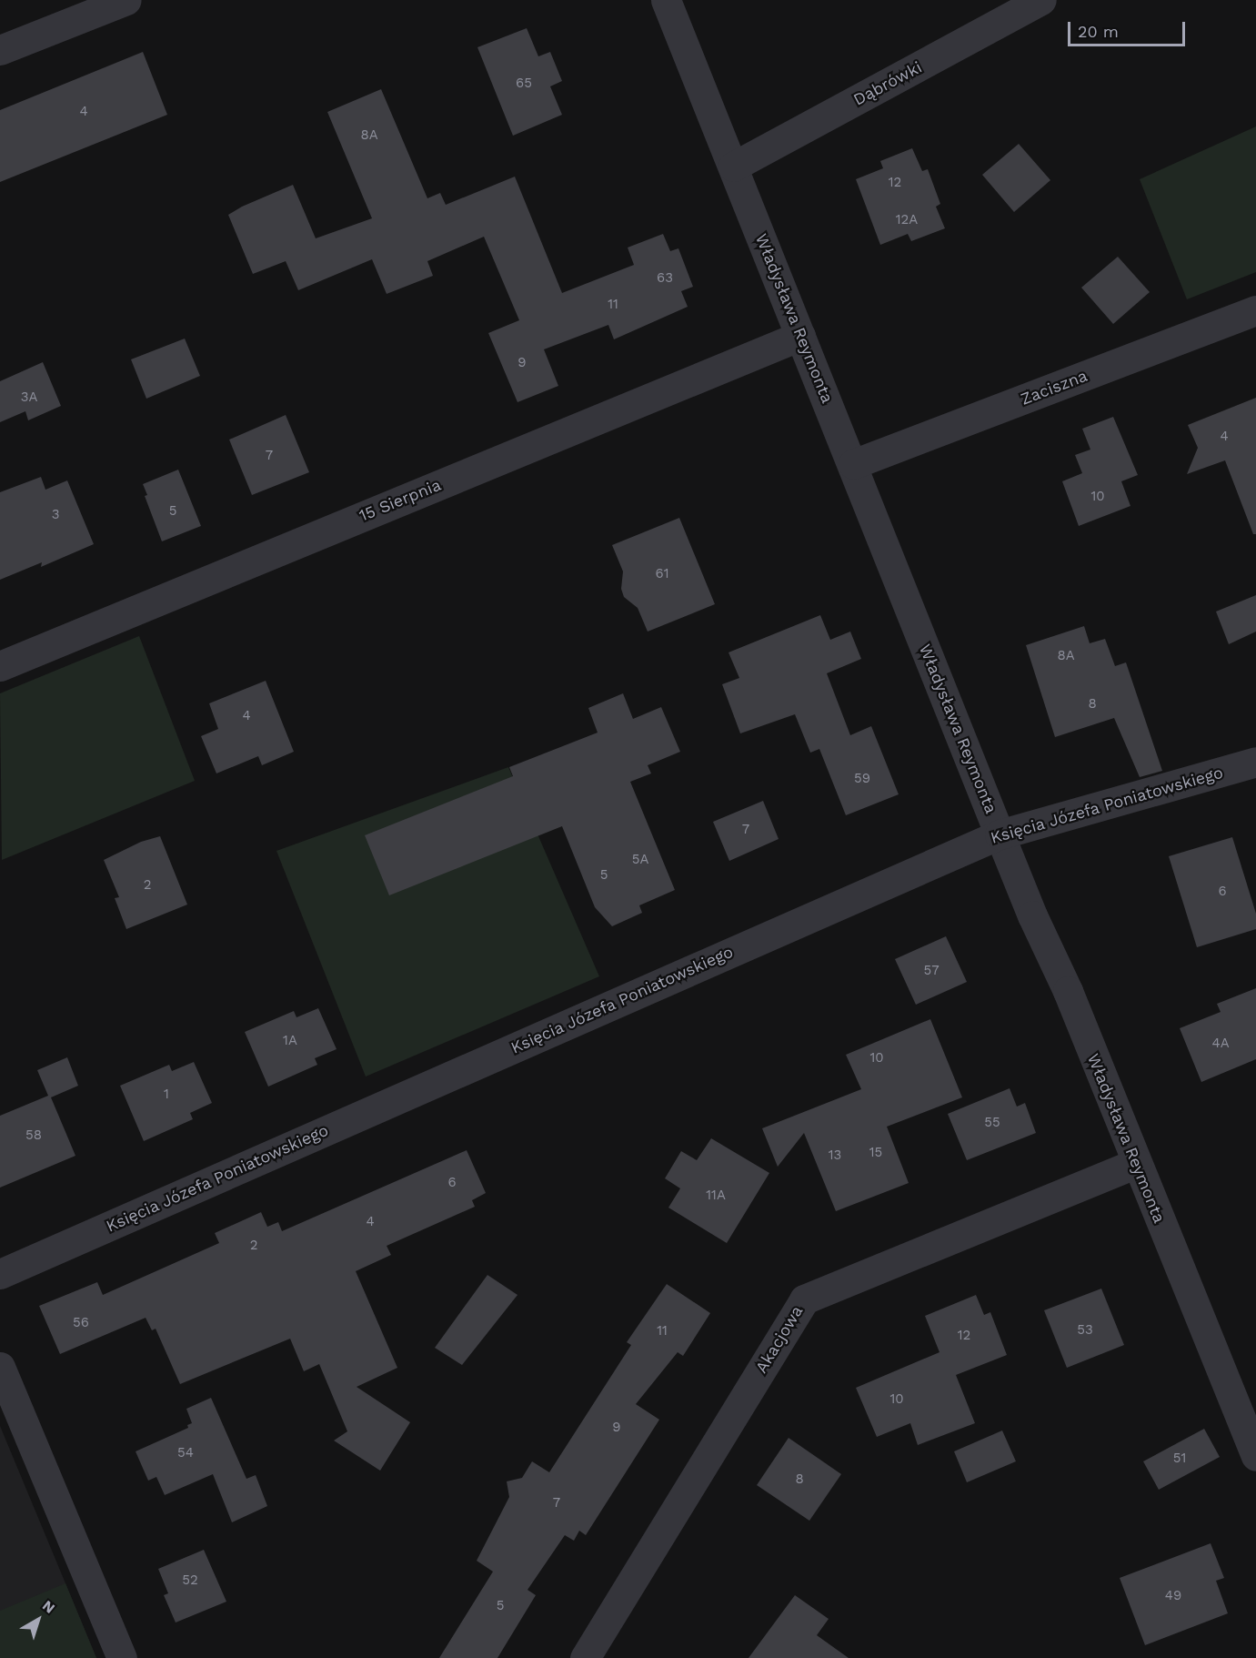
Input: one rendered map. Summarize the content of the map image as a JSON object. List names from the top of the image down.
{
  "streets": {
    "street": [
      "Dąbrówki",
      "Władysława Reymonta",
      "Zaciszna",
      "15 Sierpnia",
      "Księcia Józefa Poniatowskiego",
      "Akacjowa"
    ]
  },
  "crossings": [
    ["Dąbrówki", "Władysława Reymonta"],
    ["Władysława Reymonta", "Zaciszna"],
    ["Władysława Reymonta", "15 Sierpnia"],
    ["Władysława Reymonta", "Księcia Józefa Poniatowskiego"],
    ["Władysława Reymonta", "Akacjowa"]
  ],
  "house_numbers": [
    "65",
    "4",
    "8A",
    "12",
    "12A",
    "63",
    "11",
    "9",
    "3A",
    "4",
    "7",
    "10",
    "5",
    "3",
    "61",
    "8A",
    "8",
    "4",
    "59",
    "7",
    "5A",
    "5",
    "2",
    "6",
    "57",
    "1A",
    "4A",
    "10",
    "1",
    "55",
    "58",
    "15",
    "13",
    "6",
    "11A",
    "4",
    "2",
    "56",
    "53",
    "11",
    "12",
    "10",
    "9",
    "54",
    "51",
    "8",
    "7",
    "52",
    "49",
    "5"
  ],
  "scale_bar": "20 m",
  "north": "top right"
}
